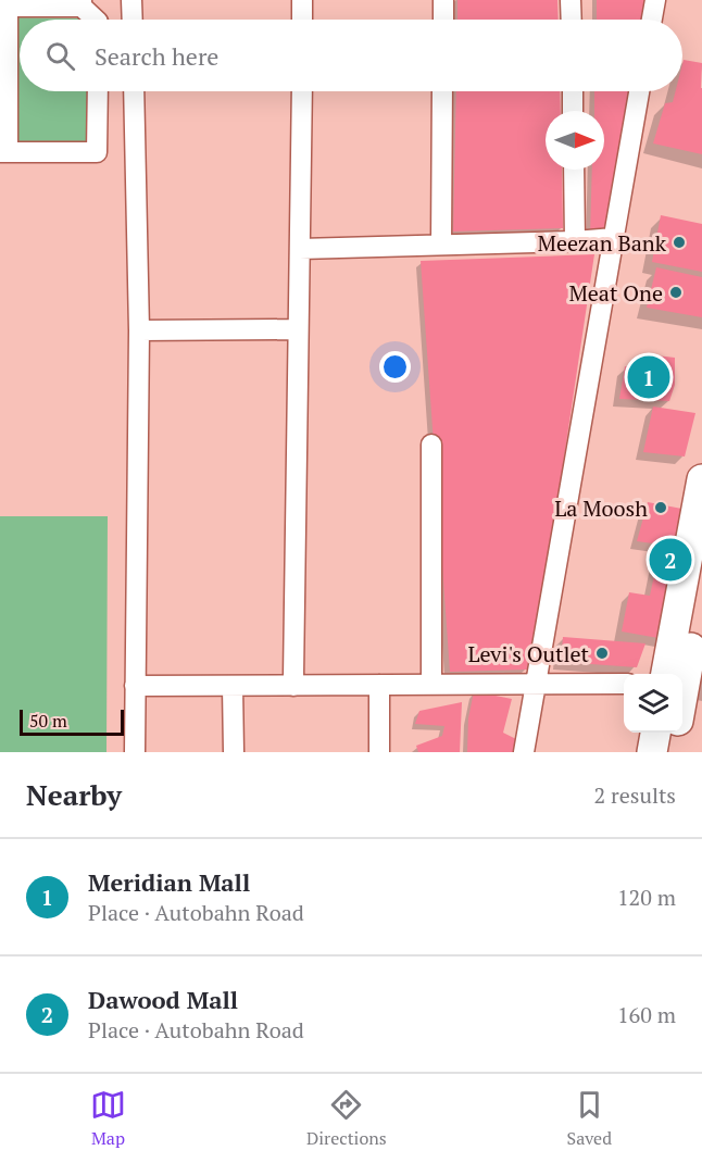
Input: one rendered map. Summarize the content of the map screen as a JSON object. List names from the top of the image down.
{
  "places": [
    "Meezan Bank",
    "Meat One",
    "La Moosh",
    "Levi's Outlet"
  ],
  "scale_bar": "50 m",
  "north": "right",
  "page": {
    "search": "Search here",
    "pins": ["1", "2"],
    "scale": "50 m",
    "heading": ["Nearby", "2 results"],
    "list": [
      {
        "mark": "1",
        "name": "Meridian Mall",
        "note": "Place · Autobahn Road",
        "value": "120 m"
      },
      {
        "mark": "2",
        "name": "Dawood Mall",
        "note": "Place · Autobahn Road",
        "value": "160 m"
      }
    ],
    "nav": ["Map", "Directions", "Saved"]
  }
}
